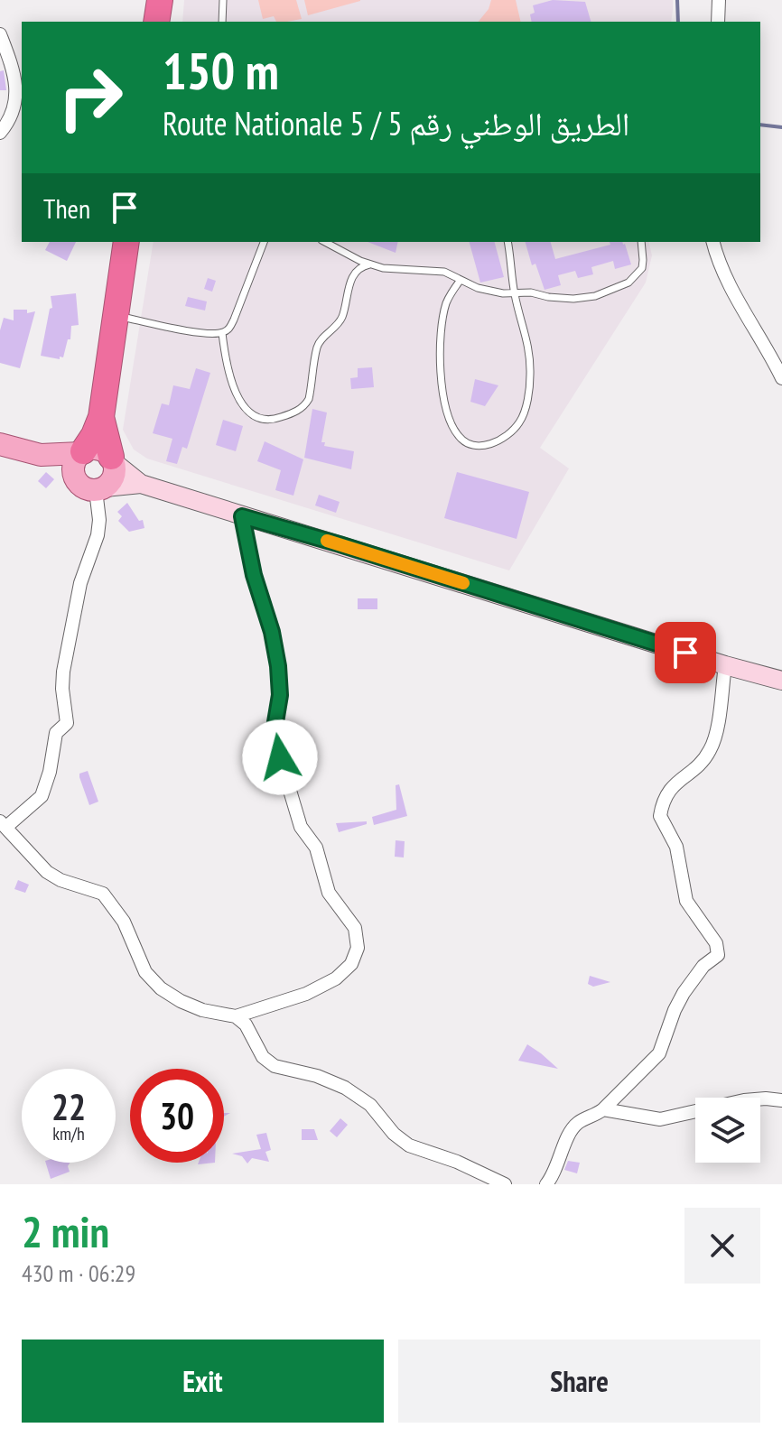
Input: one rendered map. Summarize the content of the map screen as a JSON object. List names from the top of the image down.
{
  "page": {
    "turn": ["150 m", "Route Nationale 5 / الطريق الوطني رقم 5"],
    "then": "Then",
    "speed": "22 km/h",
    "limit": "30",
    "heading": ["2 min", "430 m · 06:29"],
    "buttons": ["Exit", "Share"]
  }
}
